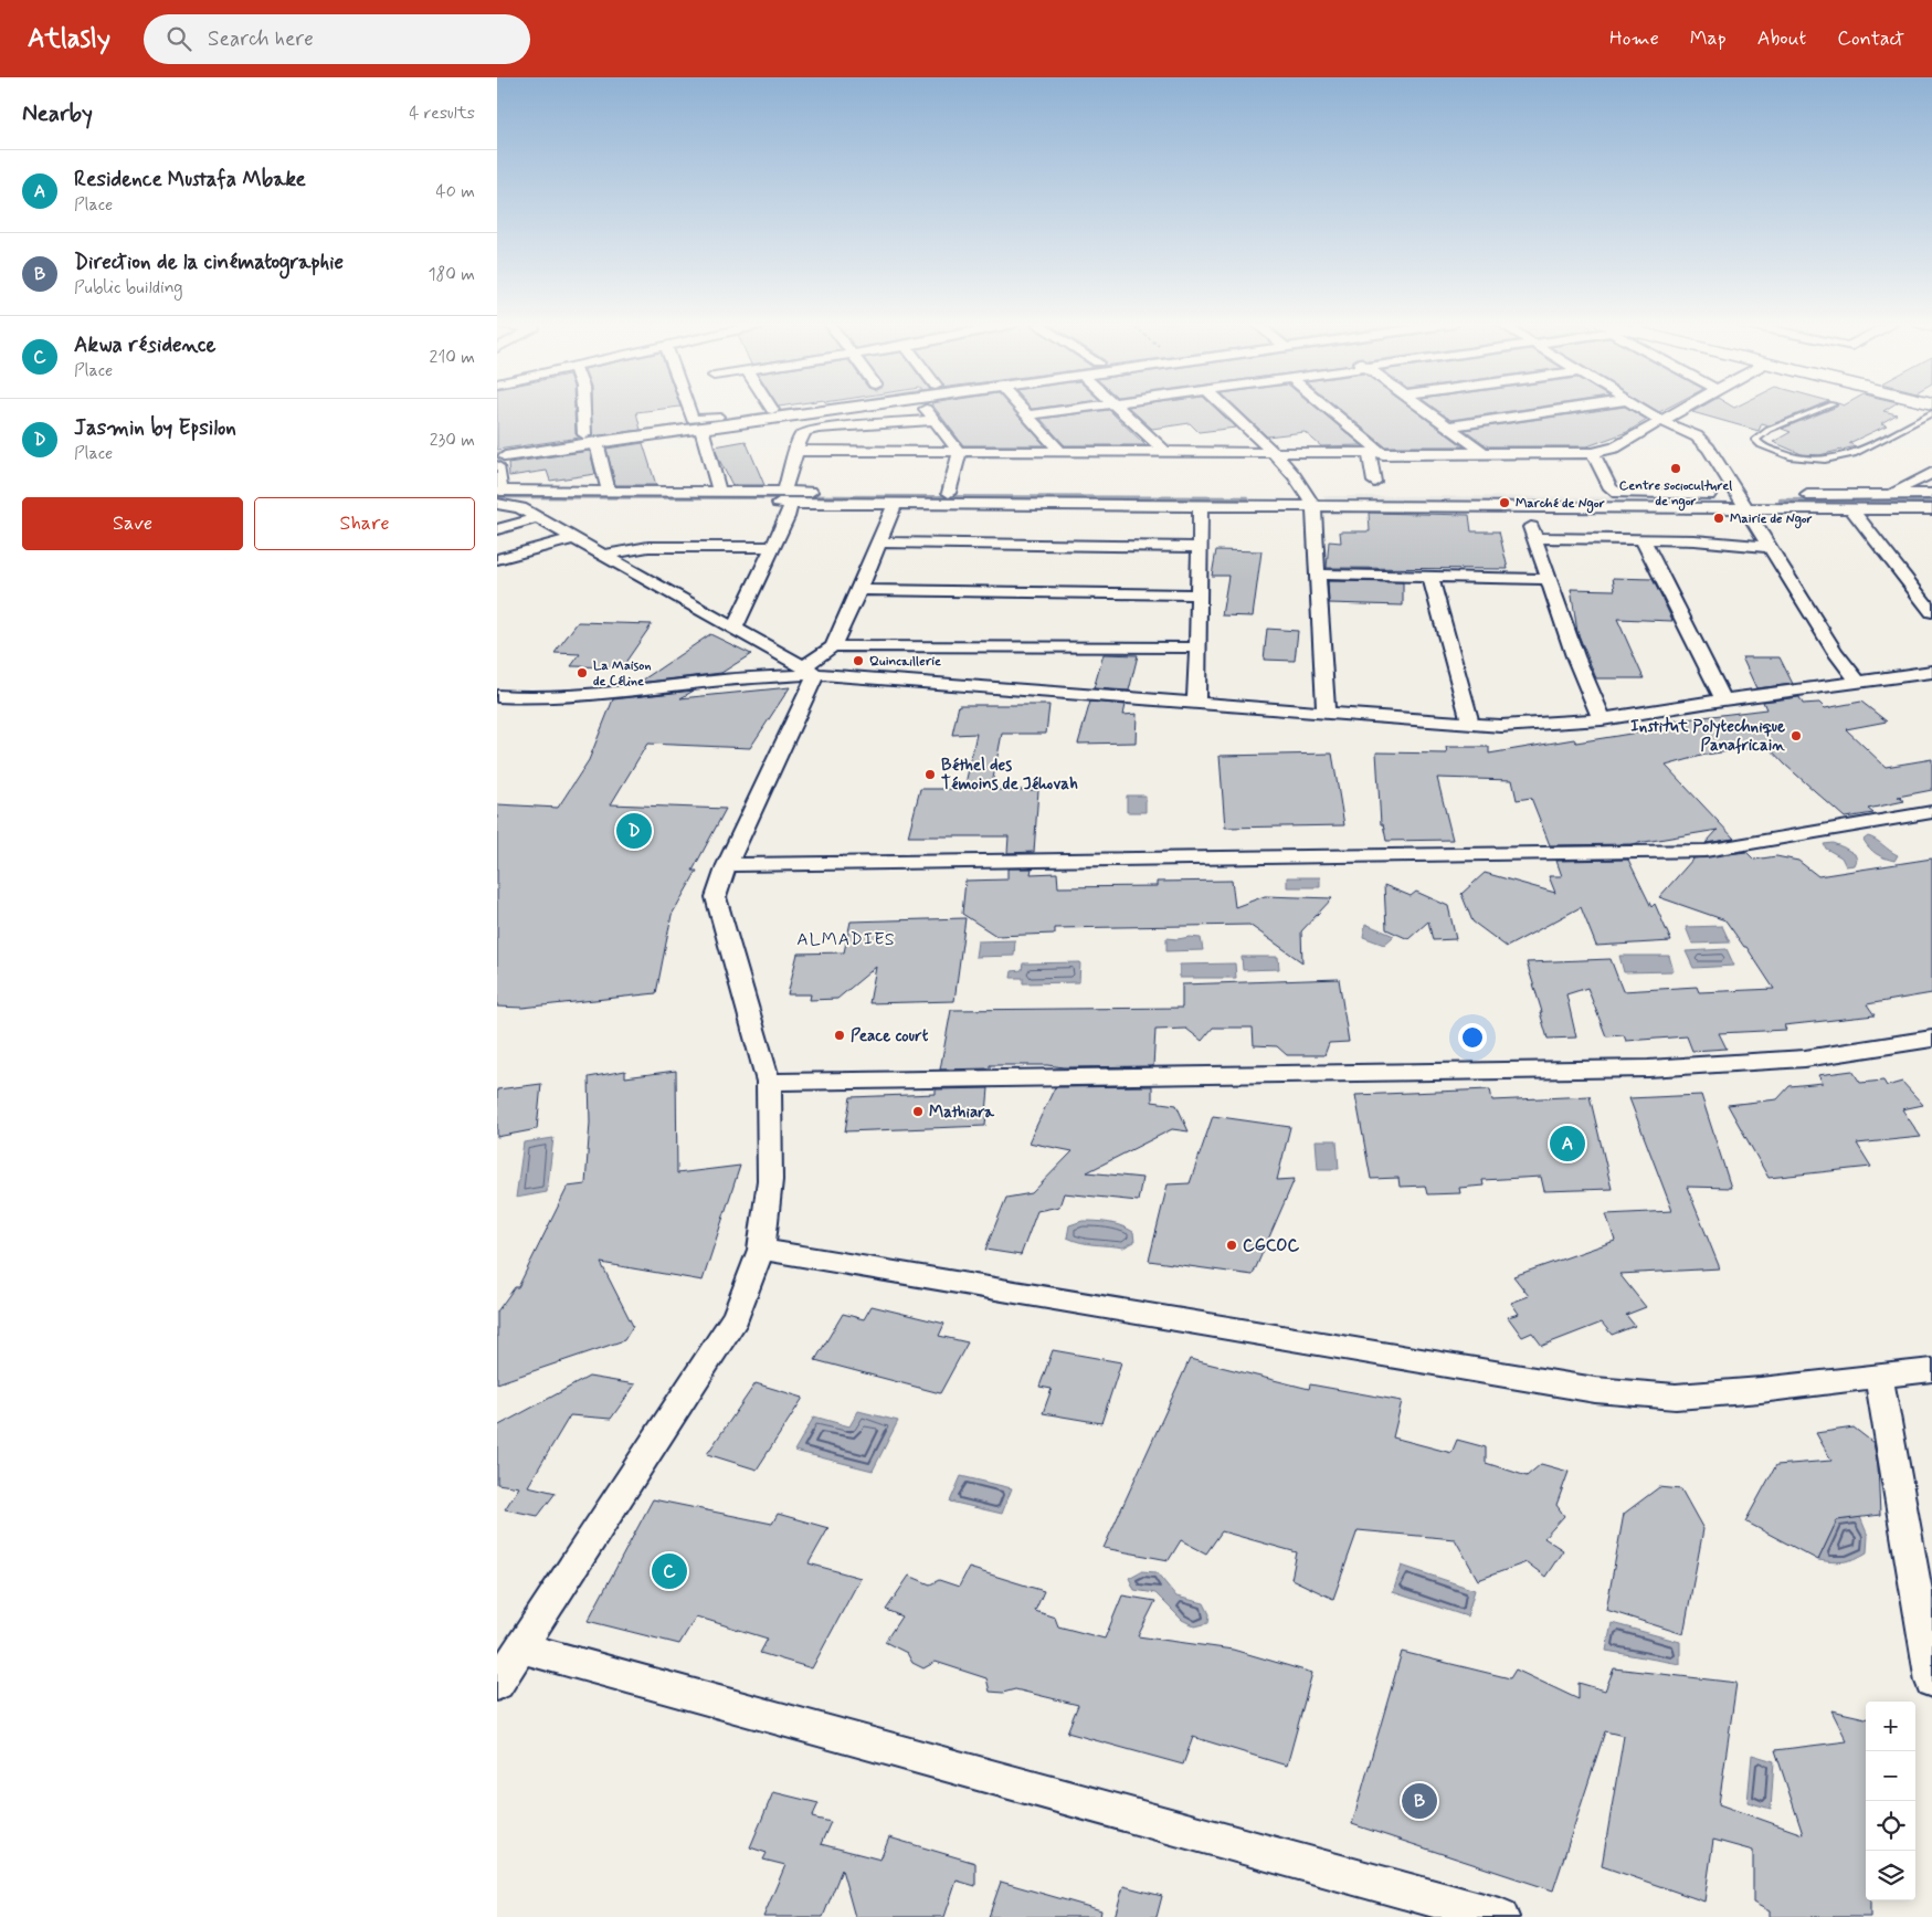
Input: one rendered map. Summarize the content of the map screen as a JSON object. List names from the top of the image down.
{
  "districts": ["ALMADIES"],
  "places": [
    "Centre socioculturel de ngor",
    "Marché de Ngor",
    "Mairie de Ngor",
    "Quincaillerie",
    "La Maison de Céline",
    "Institut Polytechnique Panafricain",
    "Béthel des Témoins de Jéhovah",
    "Peace court",
    "Mathiara",
    "CGCOC"
  ],
  "page": {
    "header": "Atlasly",
    "search": "Search here",
    "nav": [
      "Home",
      "Map",
      "About",
      "Contact"
    ],
    "heading": ["Nearby", "4 results"],
    "list": [
      {
        "mark": "A",
        "name": "Residence Mustafa Mbake",
        "note": "Place",
        "value": "40 m"
      },
      {
        "mark": "B",
        "name": "Direction de la cinématographie",
        "note": "Public building",
        "value": "180 m"
      },
      {
        "mark": "C",
        "name": "Akwa résidence",
        "note": "Place",
        "value": "210 m"
      },
      {
        "mark": "D",
        "name": "Jasmin by Epsilon",
        "note": "Place",
        "value": "230 m"
      }
    ],
    "buttons": ["Save", "Share"],
    "pins": [
      "D",
      "A",
      "C",
      "B"
    ],
    "map_buttons": ["+", "−"]
  }
}
